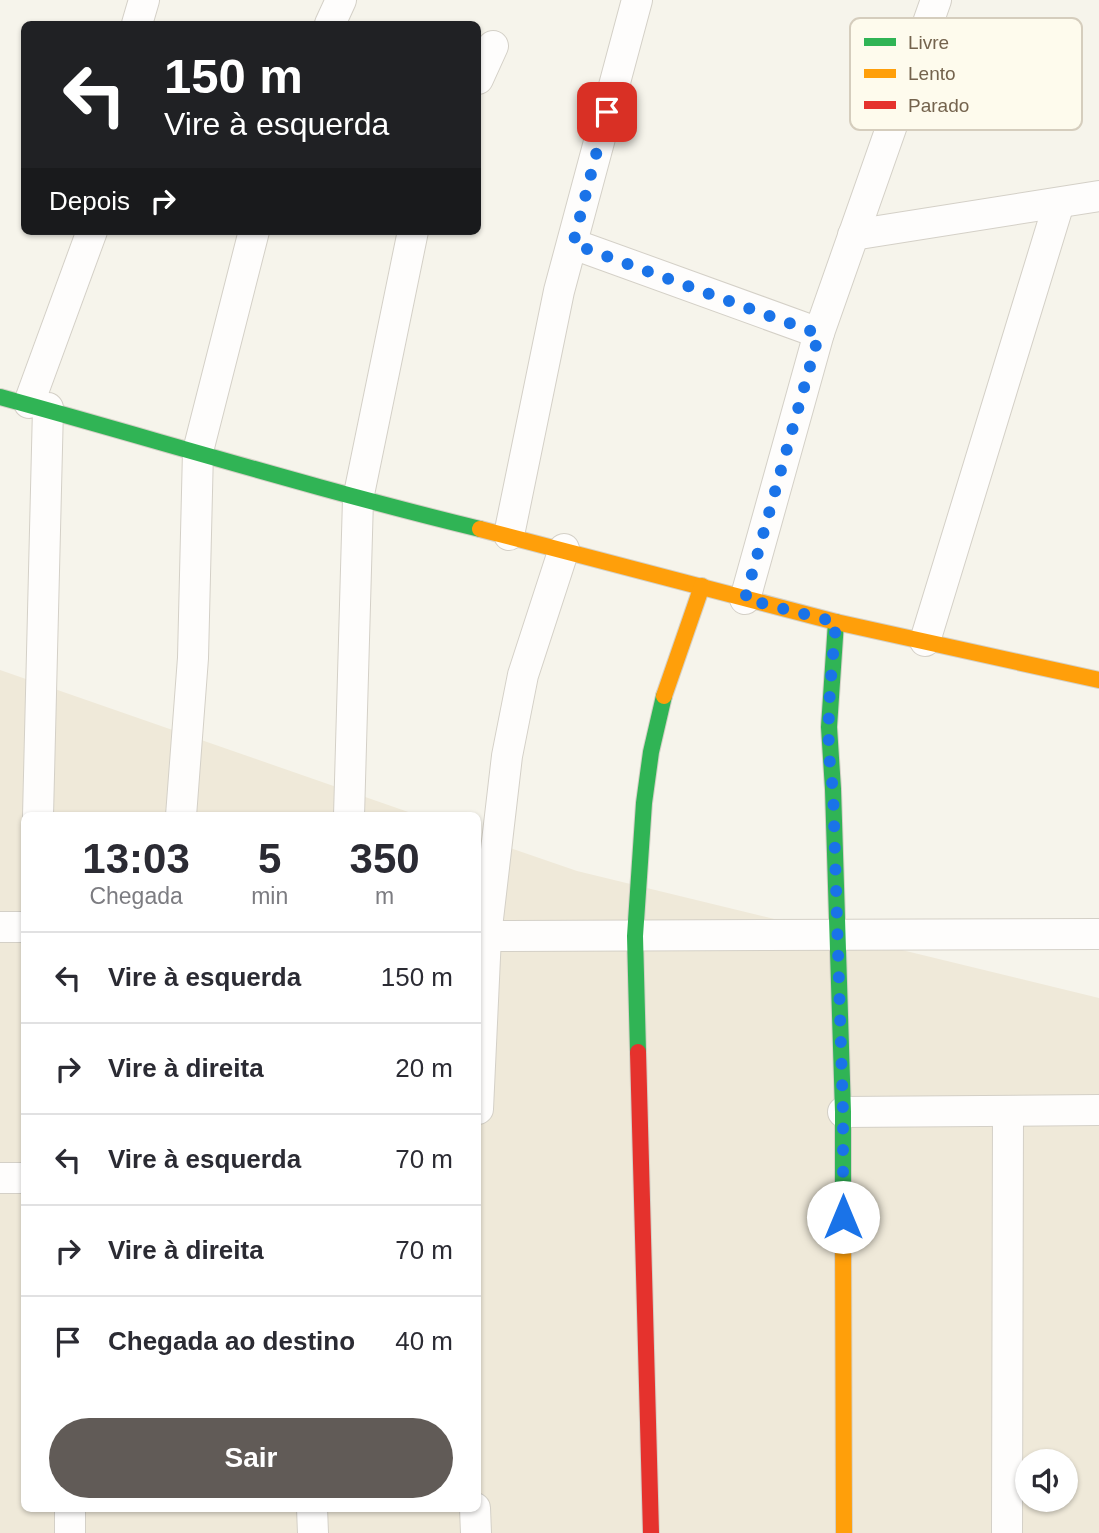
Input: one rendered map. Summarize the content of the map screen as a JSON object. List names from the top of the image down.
{
  "legend": ["Livre", "Lento", "Parado"],
  "page": {
    "turn": ["150 m", "Vire à esquerda"],
    "then": "Depois",
    "eta": [
      "13:03",
      "Chegada",
      "5",
      "min",
      "350",
      "m"
    ],
    "list": [
      {
        "name": "Vire à esquerda",
        "value": "150 m"
      },
      {
        "name": "Vire à direita",
        "value": "20 m"
      },
      {
        "name": "Vire à esquerda",
        "value": "70 m"
      },
      {
        "name": "Vire à direita",
        "value": "70 m"
      },
      {
        "name": "Chegada ao destino",
        "value": "40 m"
      }
    ],
    "buttons": "Sair"
  }
}
